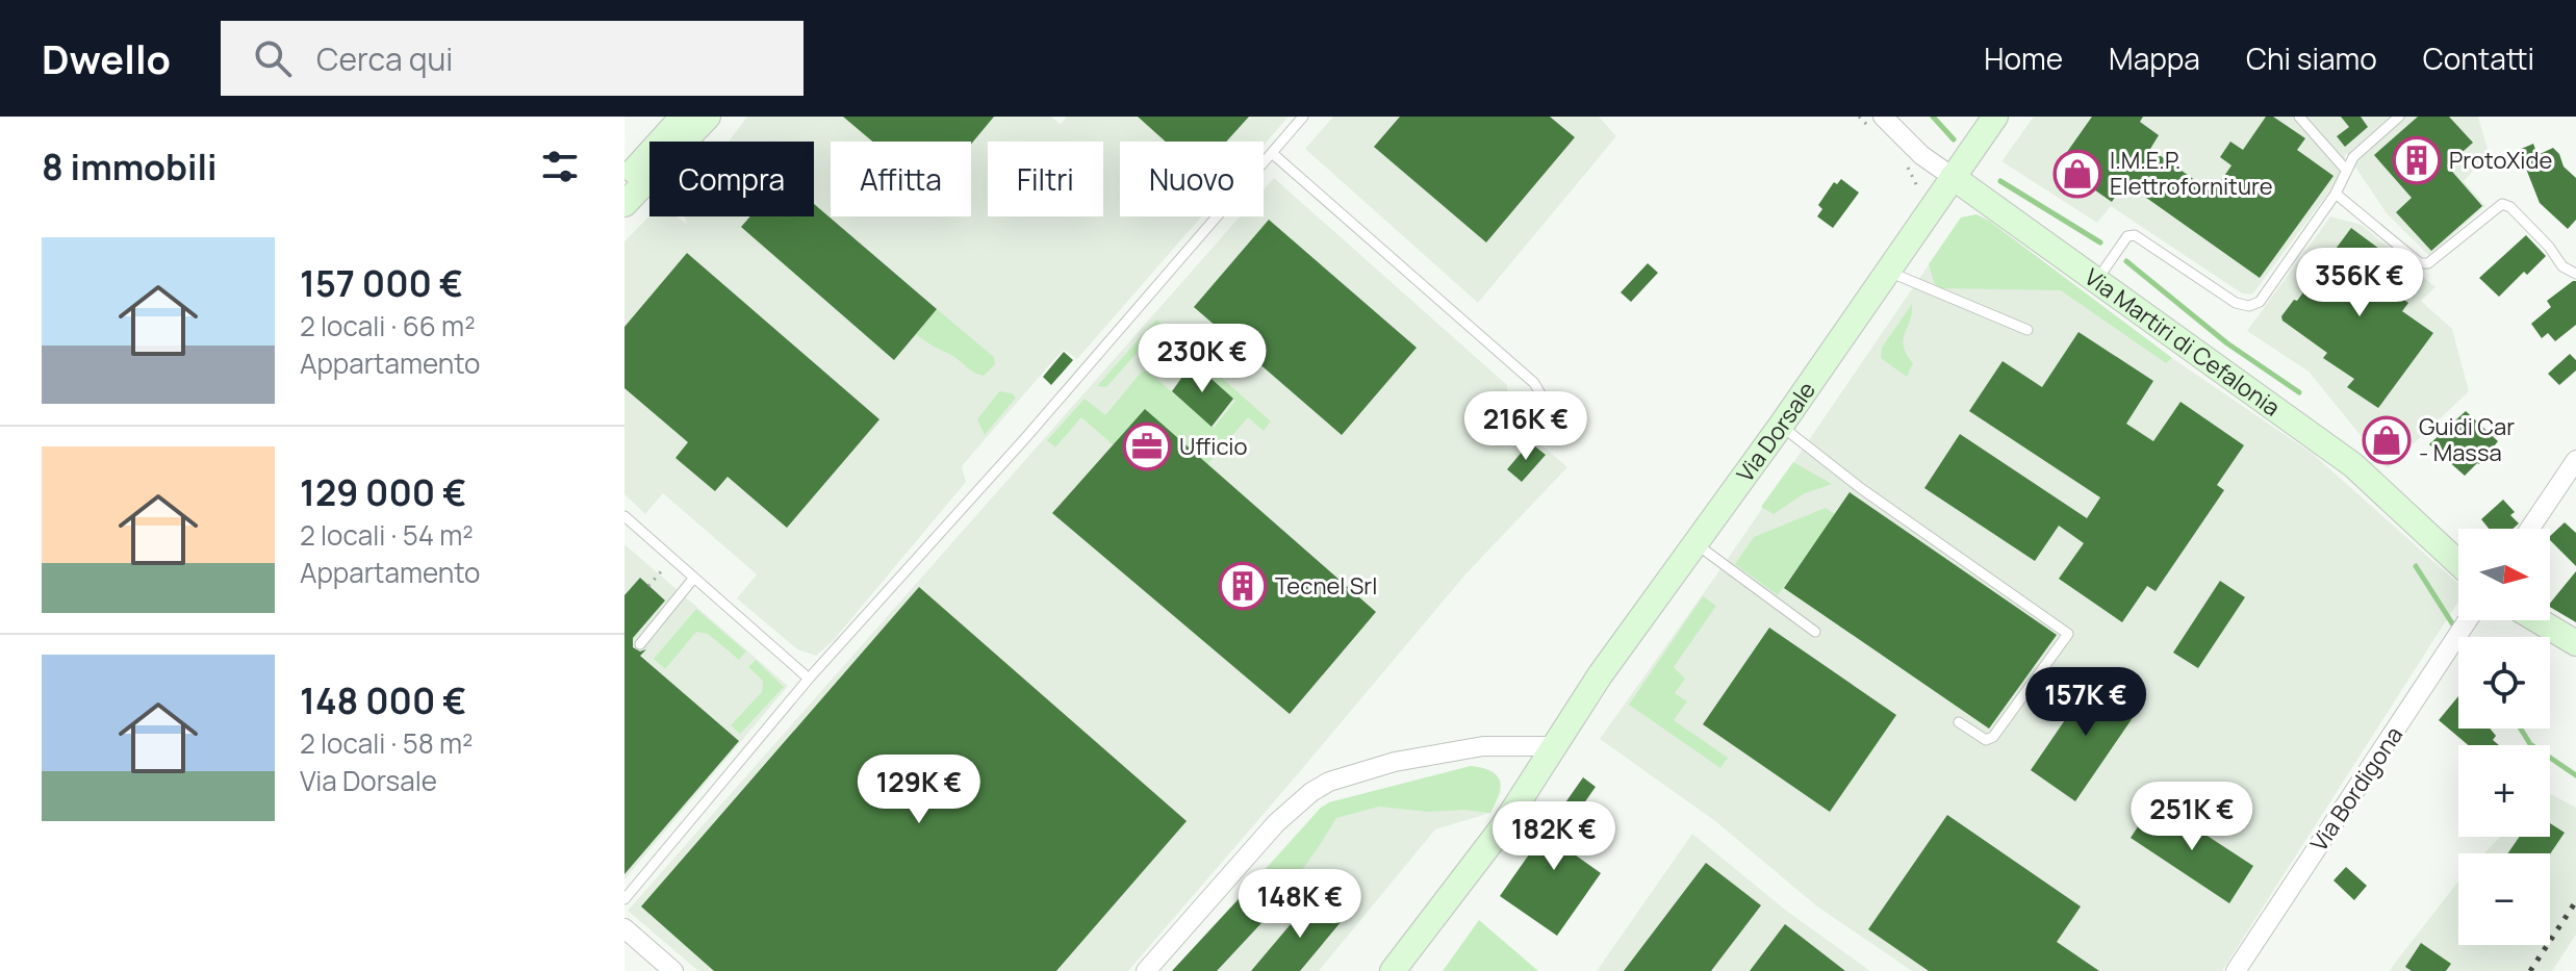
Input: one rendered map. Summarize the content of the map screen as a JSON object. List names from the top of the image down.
{
  "streets": {
    "street": ["Via Martiri di Cefalonia", "Via Dorsale", "Via Bordigona"]
  },
  "crossings": [
    ["Via Martiri di Cefalonia", "Via Dorsale"]
  ],
  "places": {
    "building": ["ProtoXide", "Tecnel Srl"],
    "shop": ["I.M.E.P. Elettroforniture", "Guidi Car - Massa"],
    "office": ["Ufficio"]
  },
  "north": "right",
  "page": {
    "header": "Dwello",
    "search": "Cerca qui",
    "nav": [
      "Home",
      "Mappa",
      "Chi siamo",
      "Contatti"
    ],
    "heading": "8 immobili",
    "chip": [
      "Compra",
      "Affitta",
      "Filtri",
      "Nuovo"
    ],
    "list": [
      {
        "name": "157 000 €",
        "note": "2 locali · 66 m² · Appartamento"
      },
      {
        "name": "129 000 €",
        "note": "2 locali · 54 m² · Appartamento"
      },
      {
        "name": "148 000 €",
        "note": "2 locali · 58 m² · Via Dorsale"
      }
    ],
    "price": [
      "356K €",
      "230K €",
      "216K €",
      "157K €",
      "129K €",
      "251K €",
      "182K €",
      "148K €"
    ],
    "map_buttons": ["+", "−"]
  }
}
